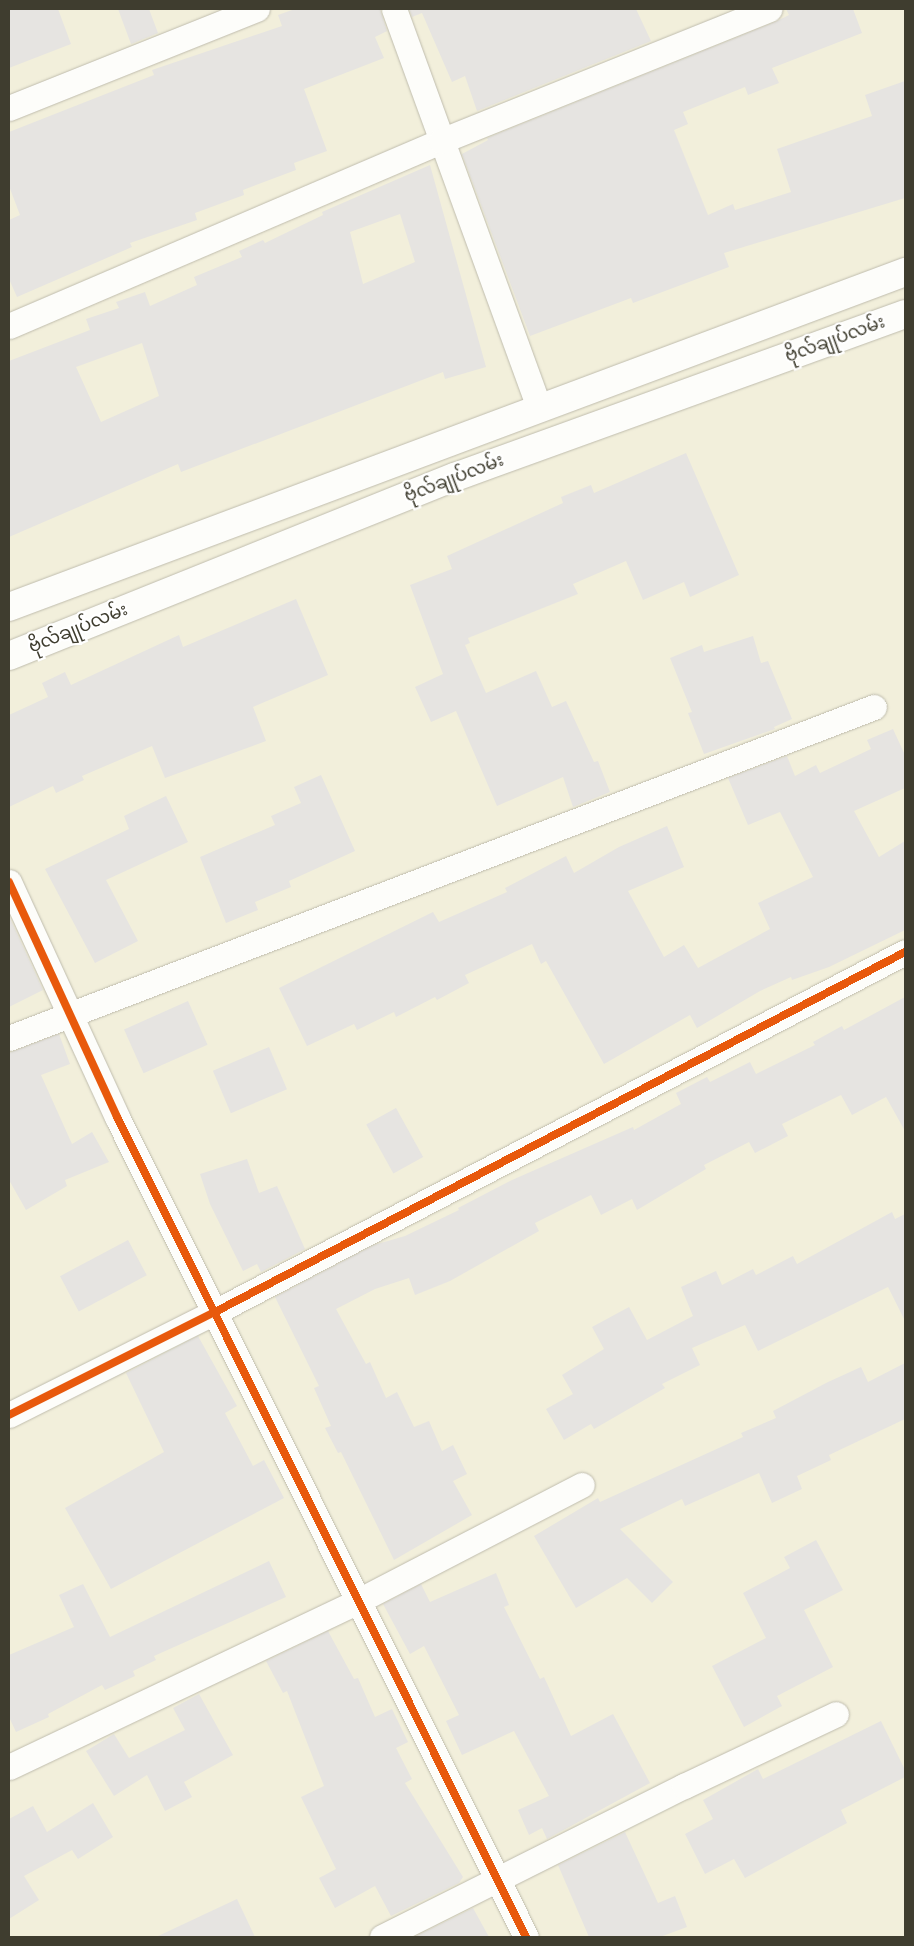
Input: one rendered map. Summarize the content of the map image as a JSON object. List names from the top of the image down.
{
  "streets": {
    "main road": ["ဗိုလ်ချုပ်လမ်း"]
  }
}
